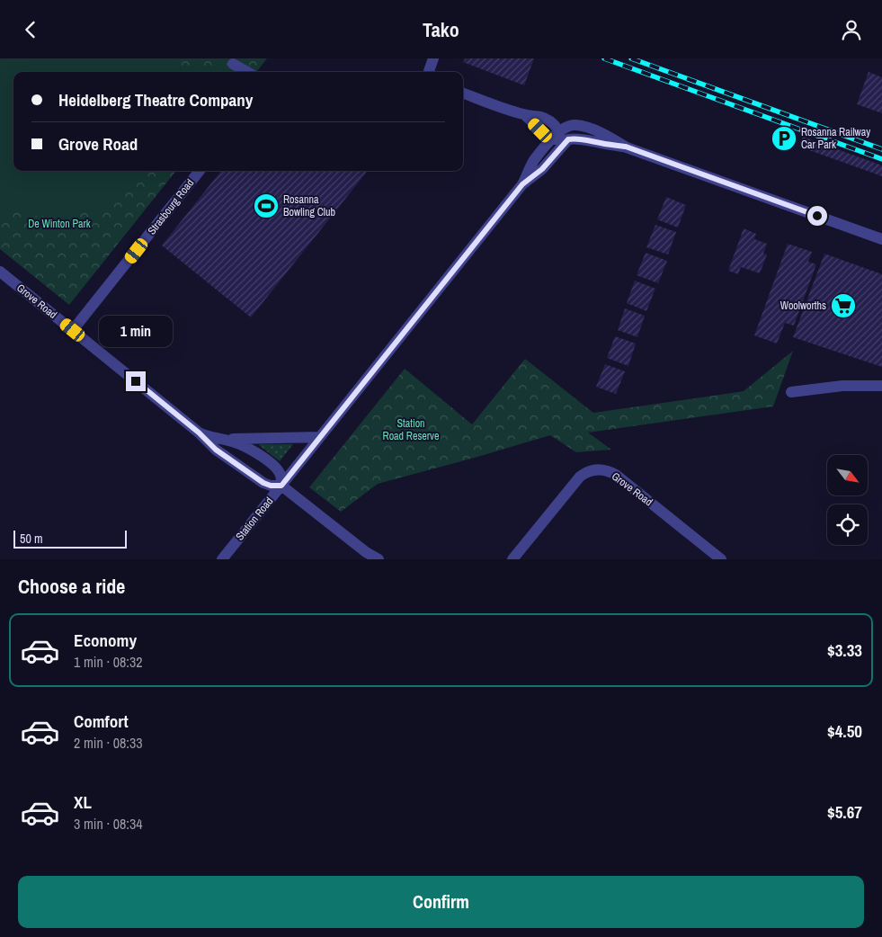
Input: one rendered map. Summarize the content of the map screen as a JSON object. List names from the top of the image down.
{
  "streets": {
    "street": ["Strasbourg Road", "Grove Road", "Station Road"]
  },
  "crossings": [
    ["Strasbourg Road", "Grove Road"],
    ["Grove Road", "Station Road"]
  ],
  "parks": ["De Winton Park", "Station Road Reserve"],
  "places": {
    "parking": ["Rosanna Railway Car Park"],
    "sports": ["Rosanna Bowling Club"],
    "supermarket": ["Woolworths"]
  },
  "scale_bar": "50 m",
  "north": "bottom right",
  "page": {
    "header": "Tako",
    "banner": ["Heidelberg Theatre Company", "Grove Road"],
    "bubble": "1 min",
    "scale": "50 m",
    "heading": "Choose a ride",
    "list": [
      {
        "name": "Economy",
        "note": "1 min · 08:32",
        "value": "$3.33"
      },
      {
        "name": "Comfort",
        "note": "2 min · 08:33",
        "value": "$4.50"
      },
      {
        "name": "XL",
        "note": "3 min · 08:34",
        "value": "$5.67"
      }
    ],
    "buttons": "Confirm"
  }
}
